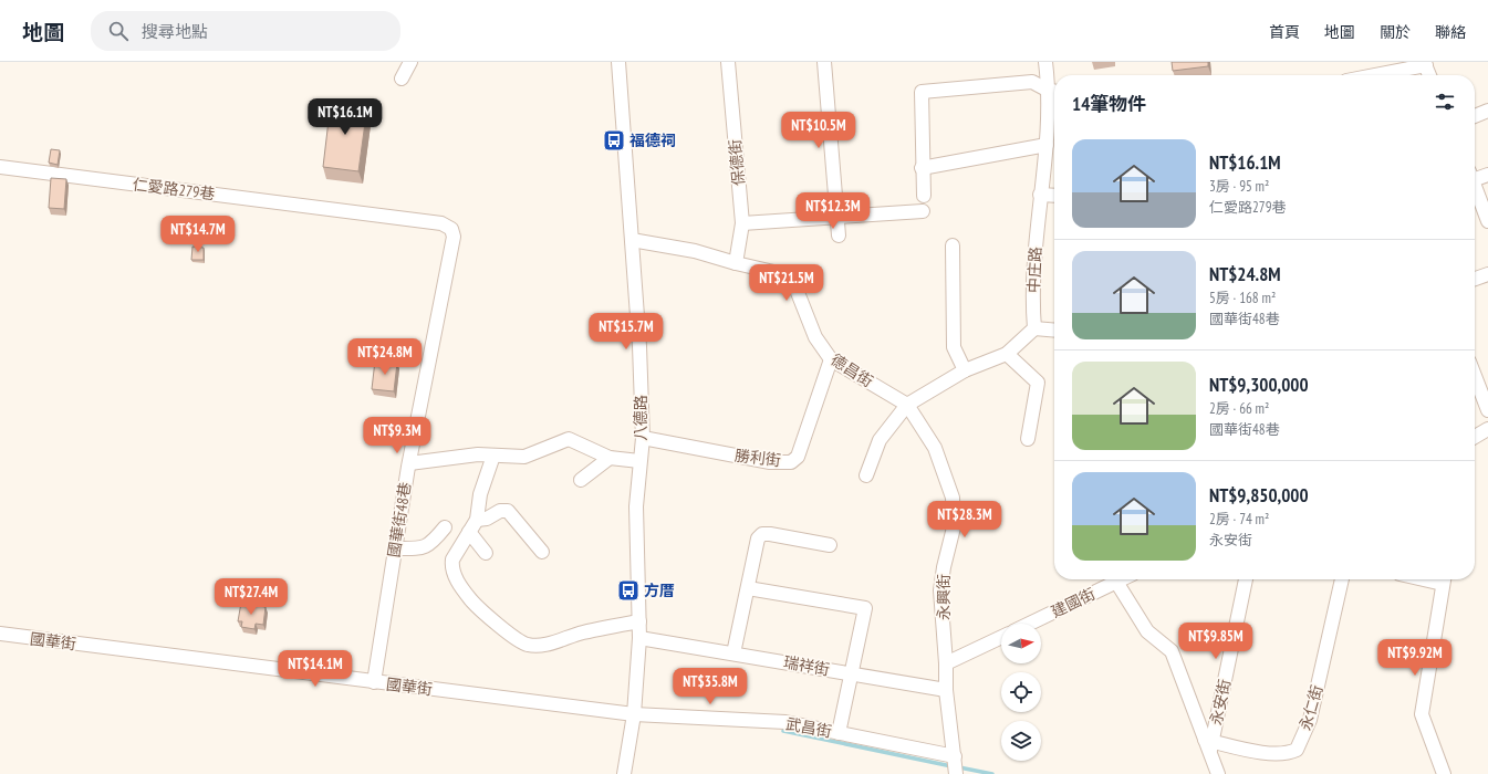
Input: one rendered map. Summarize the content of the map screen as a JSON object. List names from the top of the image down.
{
  "streets": {
    "street": [
      "保德街",
      "仁愛路279巷",
      "中庄路",
      "德昌街",
      "八德路",
      "勝利街",
      "國華街48巷",
      "永興街",
      "建國街",
      "國華街",
      "瑞祥街",
      "永安街",
      "永仁街",
      "武昌街"
    ]
  },
  "crossings": [
    ["保德街", "德昌街"],
    ["仁愛路279巷", "國華街48巷"],
    ["德昌街", "八德路"],
    ["德昌街", "勝利街"],
    ["德昌街", "永興街"],
    ["八德路", "勝利街"],
    ["八德路", "國華街"],
    ["八德路", "瑞祥街"],
    ["八德路", "武昌街"],
    ["國華街48巷", "國華街"],
    ["永興街", "瑞祥街"],
    ["永興街", "武昌街"],
    ["國華街", "武昌街"],
    ["永安街", "永仁街"]
  ],
  "places": {
    "bus stop": ["福德祠", "方厝"]
  },
  "north": "right",
  "page": {
    "header": "地圖",
    "search": "搜尋地點",
    "nav": [
      "首頁",
      "地圖",
      "關於",
      "聯絡"
    ],
    "heading": "14筆物件",
    "price": [
      "NT$16.1M",
      "NT$10.5M",
      "NT$12.3M",
      "NT$14.7M",
      "NT$21.5M",
      "NT$15.7M",
      "NT$24.8M",
      "NT$9.3M",
      "NT$28.3M",
      "NT$27.4M",
      "NT$9.85M",
      "NT$9.92M",
      "NT$14.1M",
      "NT$35.8M"
    ],
    "list": [
      {
        "name": "NT$16.1M",
        "note": "3房 · 95 m² · 仁愛路279巷"
      },
      {
        "name": "NT$24.8M",
        "note": "5房 · 168 m² · 國華街48巷"
      },
      {
        "name": "NT$9,300,000",
        "note": "2房 · 66 m² · 國華街48巷"
      },
      {
        "name": "NT$9,850,000",
        "note": "2房 · 74 m² · 永安街"
      }
    ]
  }
}
